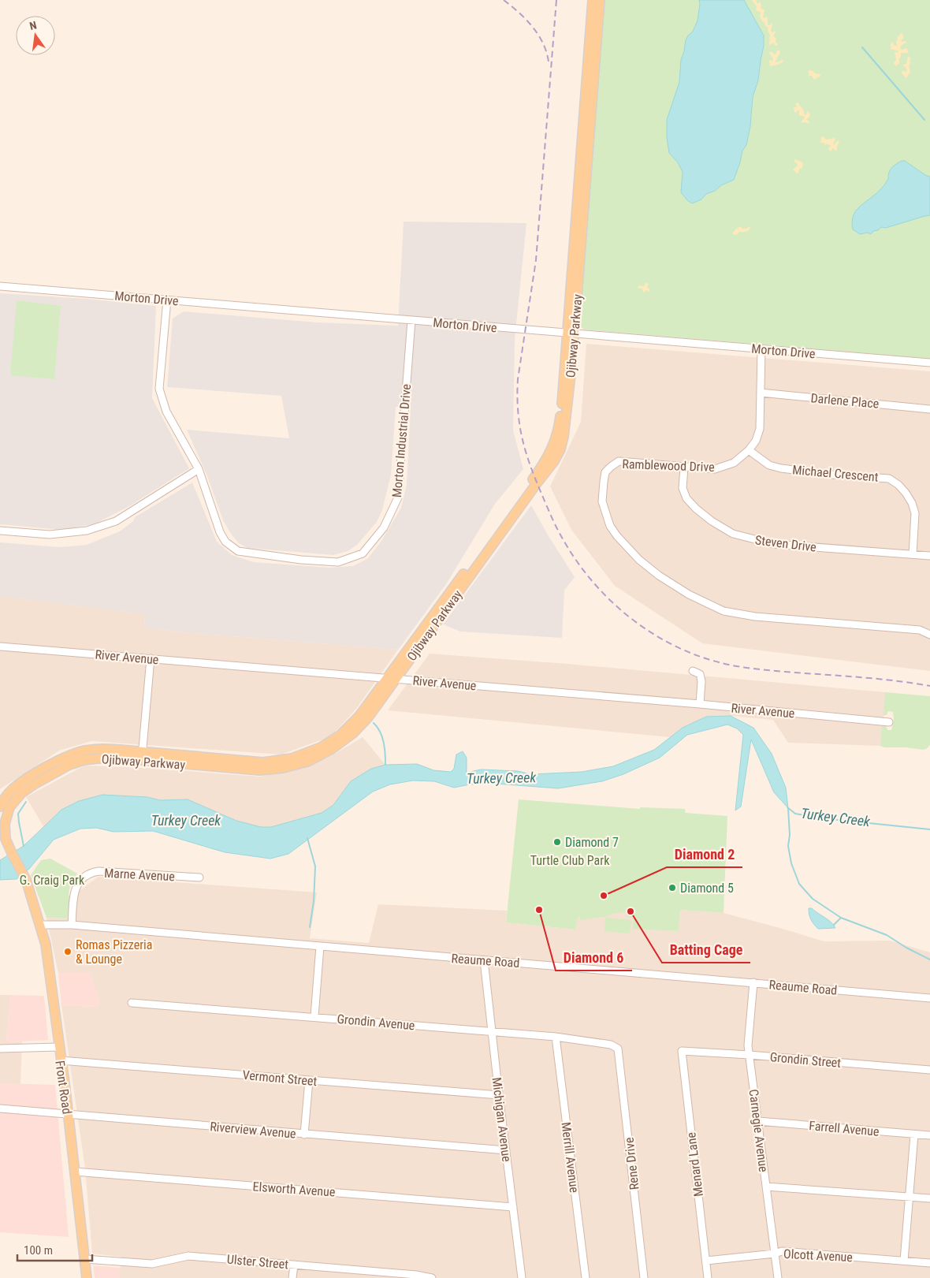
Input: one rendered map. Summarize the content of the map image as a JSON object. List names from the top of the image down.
{
  "streets": {
    "main road": ["Ojibway Parkway", "Front Road"],
    "street": [
      "Morton Drive",
      "Darlene Place",
      "Morton Industrial Drive",
      "Ramblewood Drive",
      "Michael Crescent",
      "Steven Drive",
      "River Avenue",
      "Marne Avenue",
      "Reaume Road",
      "Grondin Avenue",
      "Grondin Street",
      "Vermont Street",
      "Michigan Avenue",
      "Farrell Avenue",
      "Riverview Avenue",
      "Carnegie Avenue",
      "Merrill Avenue",
      "Rene Drive",
      "Menard Lane",
      "Elsworth Avenue",
      "Olcott Avenue",
      "Ulster Street"
    ]
  },
  "crossings": [
    ["Morton Drive", "Ojibway Parkway"],
    ["Morton Drive", "Morton Industrial Drive"],
    ["Morton Drive", "Ramblewood Drive"],
    ["Ojibway Parkway", "River Avenue"],
    ["Ojibway Parkway", "Front Road"],
    ["Darlene Place", "Ramblewood Drive"],
    ["Ramblewood Drive", "Michael Crescent"],
    ["Ramblewood Drive", "Steven Drive"],
    ["Michael Crescent", "Steven Drive"],
    ["Marne Avenue", "Reaume Road"],
    ["Reaume Road", "Front Road"],
    ["Reaume Road", "Michigan Avenue"],
    ["Reaume Road", "Carnegie Avenue"],
    ["Grondin Avenue", "Michigan Avenue"],
    ["Grondin Avenue", "Merrill Avenue"],
    ["Grondin Avenue", "Rene Drive"],
    ["Grondin Street", "Carnegie Avenue"],
    ["Grondin Street", "Menard Lane"],
    ["Vermont Street", "Front Road"],
    ["Vermont Street", "Michigan Avenue"],
    ["Front Road", "Riverview Avenue"],
    ["Front Road", "Elsworth Avenue"],
    ["Front Road", "Ulster Street"],
    ["Michigan Avenue", "Riverview Avenue"],
    ["Michigan Avenue", "Elsworth Avenue"],
    ["Farrell Avenue", "Carnegie Avenue"],
    ["Carnegie Avenue", "Olcott Avenue"],
    ["Menard Lane", "Olcott Avenue"]
  ],
  "water": ["Turkey Creek"],
  "parks": ["Turtle Club Park", "G. Craig Park"],
  "places": [
    "Diamond 7",
    "Diamond 5",
    "Diamond 2",
    "Diamond 6",
    "Batting Cage",
    "Romas Pizzeria & Lounge"
  ],
  "scale_bar": "100 m",
  "north": "top"
}
